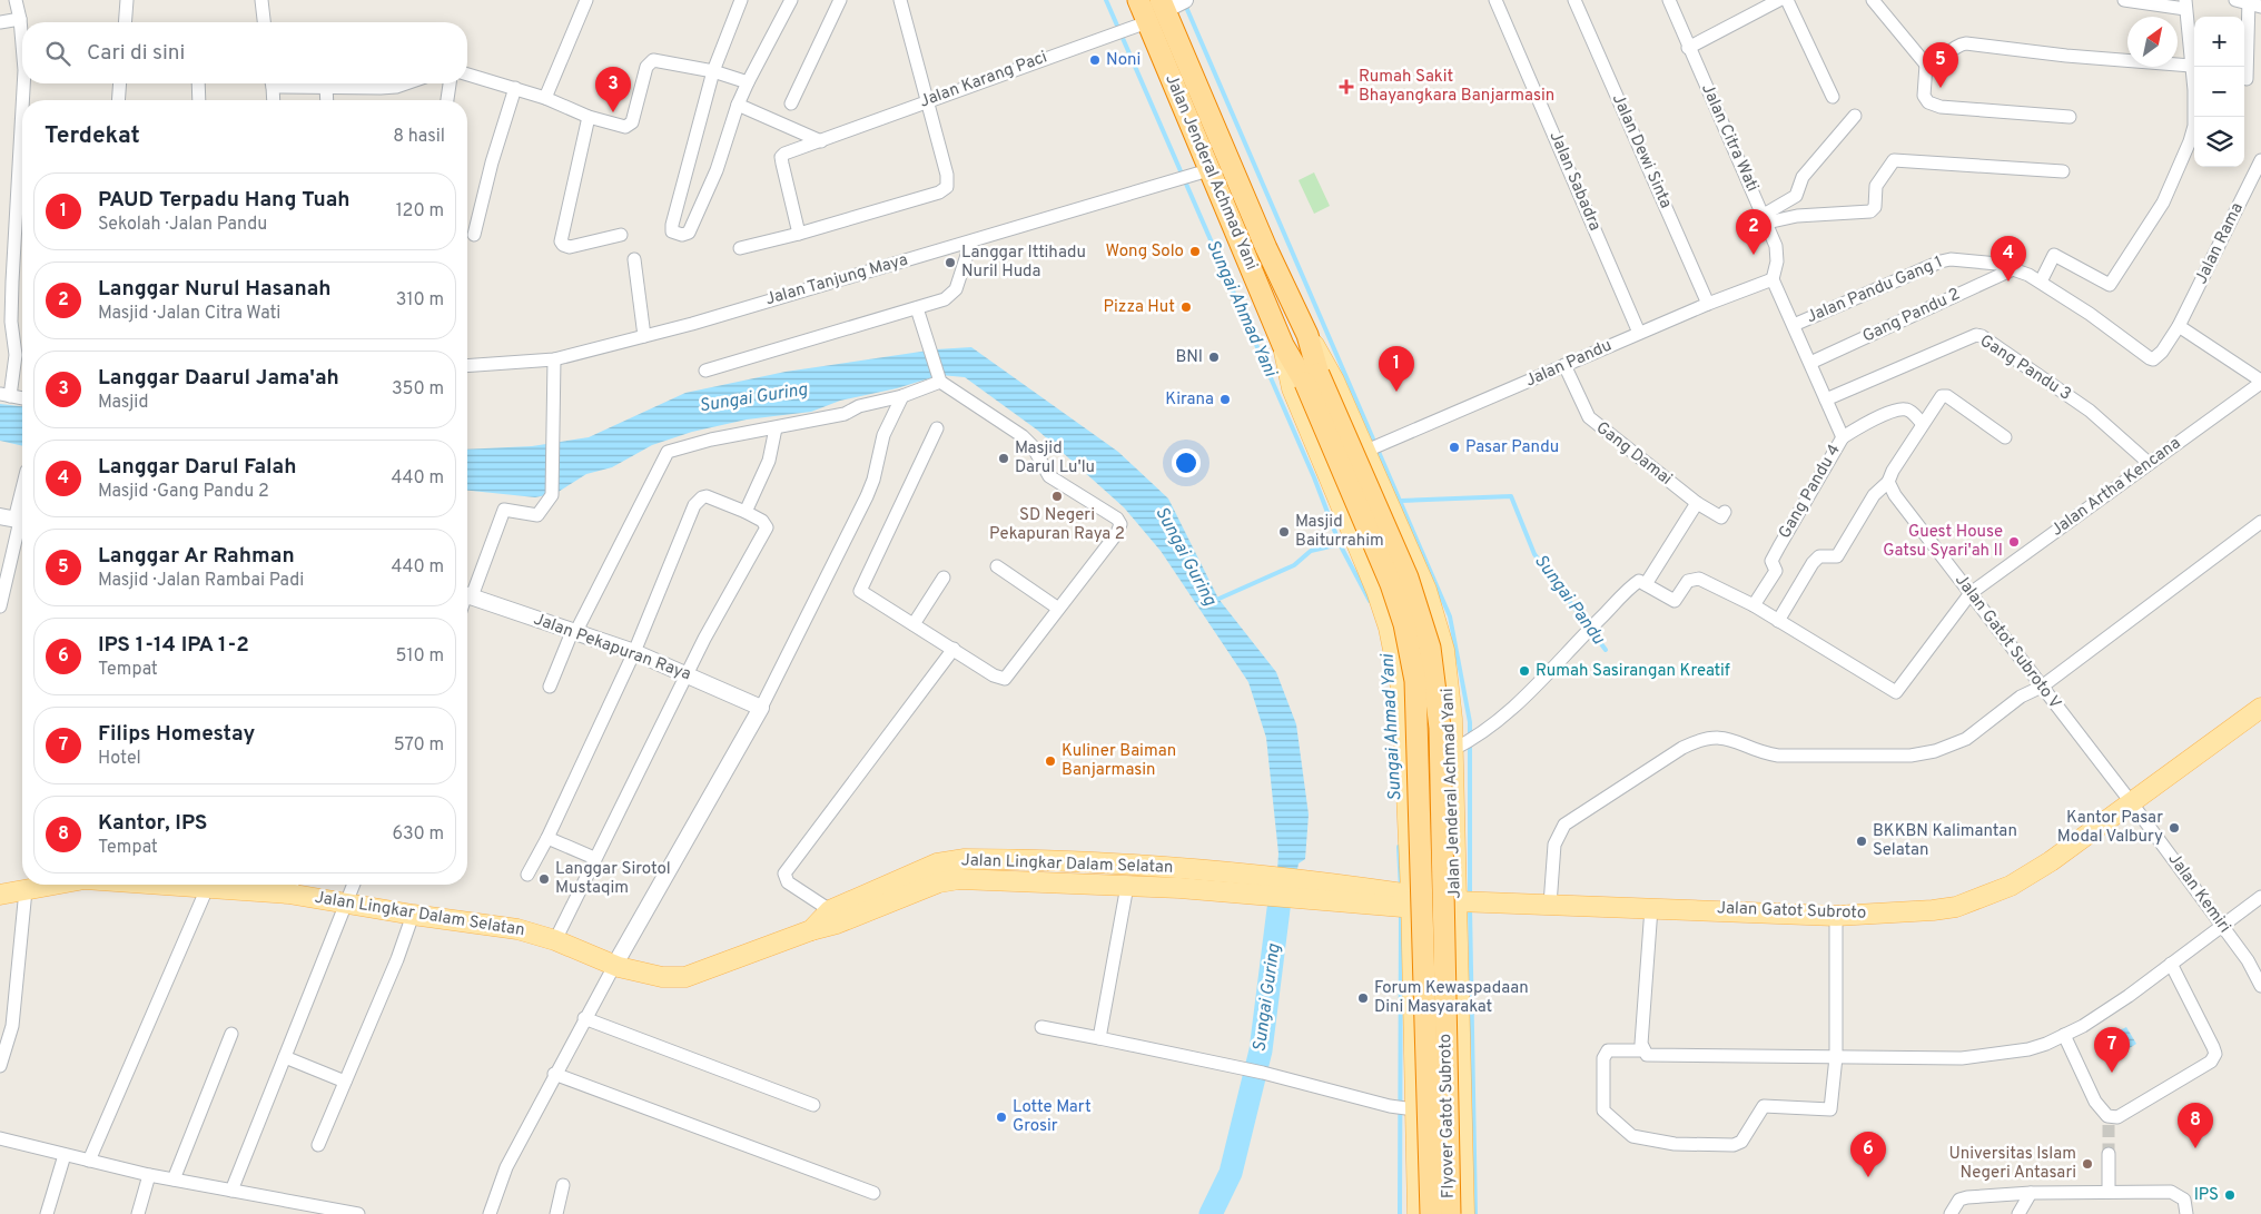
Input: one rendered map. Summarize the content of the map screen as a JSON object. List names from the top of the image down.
{
  "streets": {
    "highway": ["Jalan Jenderal Achmad Yani", "Flyover Gatot Subroto"],
    "main road": ["Jalan Lingkar Dalam Selatan", "Jalan Gatot Subroto"],
    "street": [
      "Jalan Karang Paci",
      "Jalan Citra Wati",
      "Jalan Dewi Sinta",
      "Jalan Sabadra",
      "Jalan Rama",
      "Jalan Tanjung Maya",
      "Jalan Pandu Gang 1",
      "Gang Pandu 2",
      "Jalan Pandu",
      "Gang Pandu 3",
      "Gang Damai",
      "Jalan Artha Kencana",
      "Gang Pandu 4",
      "Jalan Gatot Subroto V",
      "Jalan Pekapuran Raya",
      "Jalan Kemiri"
    ]
  },
  "crossings": [
    ["Jalan Karang Paci", "Jalan Jenderal Achmad Yani"],
    ["Jalan Citra Wati", "Jalan Pandu"],
    ["Jalan Dewi Sinta", "Jalan Pandu"],
    ["Jalan Jenderal Achmad Yani", "Jalan Tanjung Maya"],
    ["Jalan Jenderal Achmad Yani", "Jalan Pandu"],
    ["Jalan Jenderal Achmad Yani", "Jalan Lingkar Dalam Selatan"],
    ["Jalan Jenderal Achmad Yani", "Jalan Gatot Subroto"],
    ["Jalan Jenderal Achmad Yani", "Flyover Gatot Subroto"],
    ["Jalan Sabadra", "Jalan Pandu"],
    ["Jalan Rama", "Jalan Pandu Gang 1"],
    ["Jalan Pandu Gang 1", "Gang Pandu 2"],
    ["Jalan Pandu", "Gang Damai"],
    ["Gang Pandu 3", "Jalan Artha Kencana"],
    ["Jalan Artha Kencana", "Jalan Gatot Subroto V"],
    ["Jalan Gatot Subroto V", "Jalan Kemiri"],
    ["Jalan Gatot Subroto V", "Jalan Gatot Subroto"],
    ["Jalan Lingkar Dalam Selatan", "Jalan Gatot Subroto"],
    ["Jalan Kemiri", "Jalan Gatot Subroto"]
  ],
  "water": ["Sungai Ahmad Yani", "Sungai Guring", "Sungai Pandu"],
  "places": {
    "other": [
      "Noni",
      "Wong Solo",
      "Langgar Ittihadu Nuril Huda",
      "Pizza Hut",
      "BNI",
      "Kirana",
      "Pasar Pandu",
      "Masjid Darul Lu'lu",
      "SD Negeri Pekapuran Raya 2",
      "Masjid Baiturrahim",
      "Guest House Gatsu Syari'ah II",
      "Rumah Sasirangan Kreatif",
      "Kuliner Baiman Banjarmasin",
      "Kantor Pasar Modal Valbury",
      "BKKBN Kalimantan Selatan",
      "Langgar Sirotol Mustaqim",
      "Forum Kewaspadaan Dini Masyarakat",
      "Lotte Mart Grosir",
      "Universitas Islam Negeri Antasari",
      "IPS"
    ],
    "health": ["Rumah Sakit Bhayangkara Banjarmasin"]
  },
  "north": "top right",
  "page": {
    "map_buttons": ["+", "−"],
    "search": "Cari di sini",
    "pins": [
      "5",
      "3",
      "2",
      "4",
      "1",
      "7",
      "8",
      "6"
    ],
    "heading": ["Terdekat", "8 hasil"],
    "list": [
      {
        "mark": "1",
        "name": "PAUD Terpadu Hang Tuah",
        "note": "Sekolah · Jalan Pandu",
        "value": "120 m"
      },
      {
        "mark": "2",
        "name": "Langgar Nurul Hasanah",
        "note": "Masjid · Jalan Citra Wati",
        "value": "310 m"
      },
      {
        "mark": "3",
        "name": "Langgar Daarul Jama'ah",
        "note": "Masjid",
        "value": "350 m"
      },
      {
        "mark": "4",
        "name": "Langgar Darul Falah",
        "note": "Masjid · Gang Pandu 2",
        "value": "440 m"
      },
      {
        "mark": "5",
        "name": "Langgar Ar Rahman",
        "note": "Masjid · Jalan Rambai Padi",
        "value": "440 m"
      },
      {
        "mark": "6",
        "name": "IPS 1-14 IPA 1-2",
        "note": "Tempat",
        "value": "510 m"
      },
      {
        "mark": "7",
        "name": "Filips Homestay",
        "note": "Hotel",
        "value": "570 m"
      },
      {
        "mark": "8",
        "name": "Kantor, IPS",
        "note": "Tempat",
        "value": "630 m"
      }
    ]
  }
}
